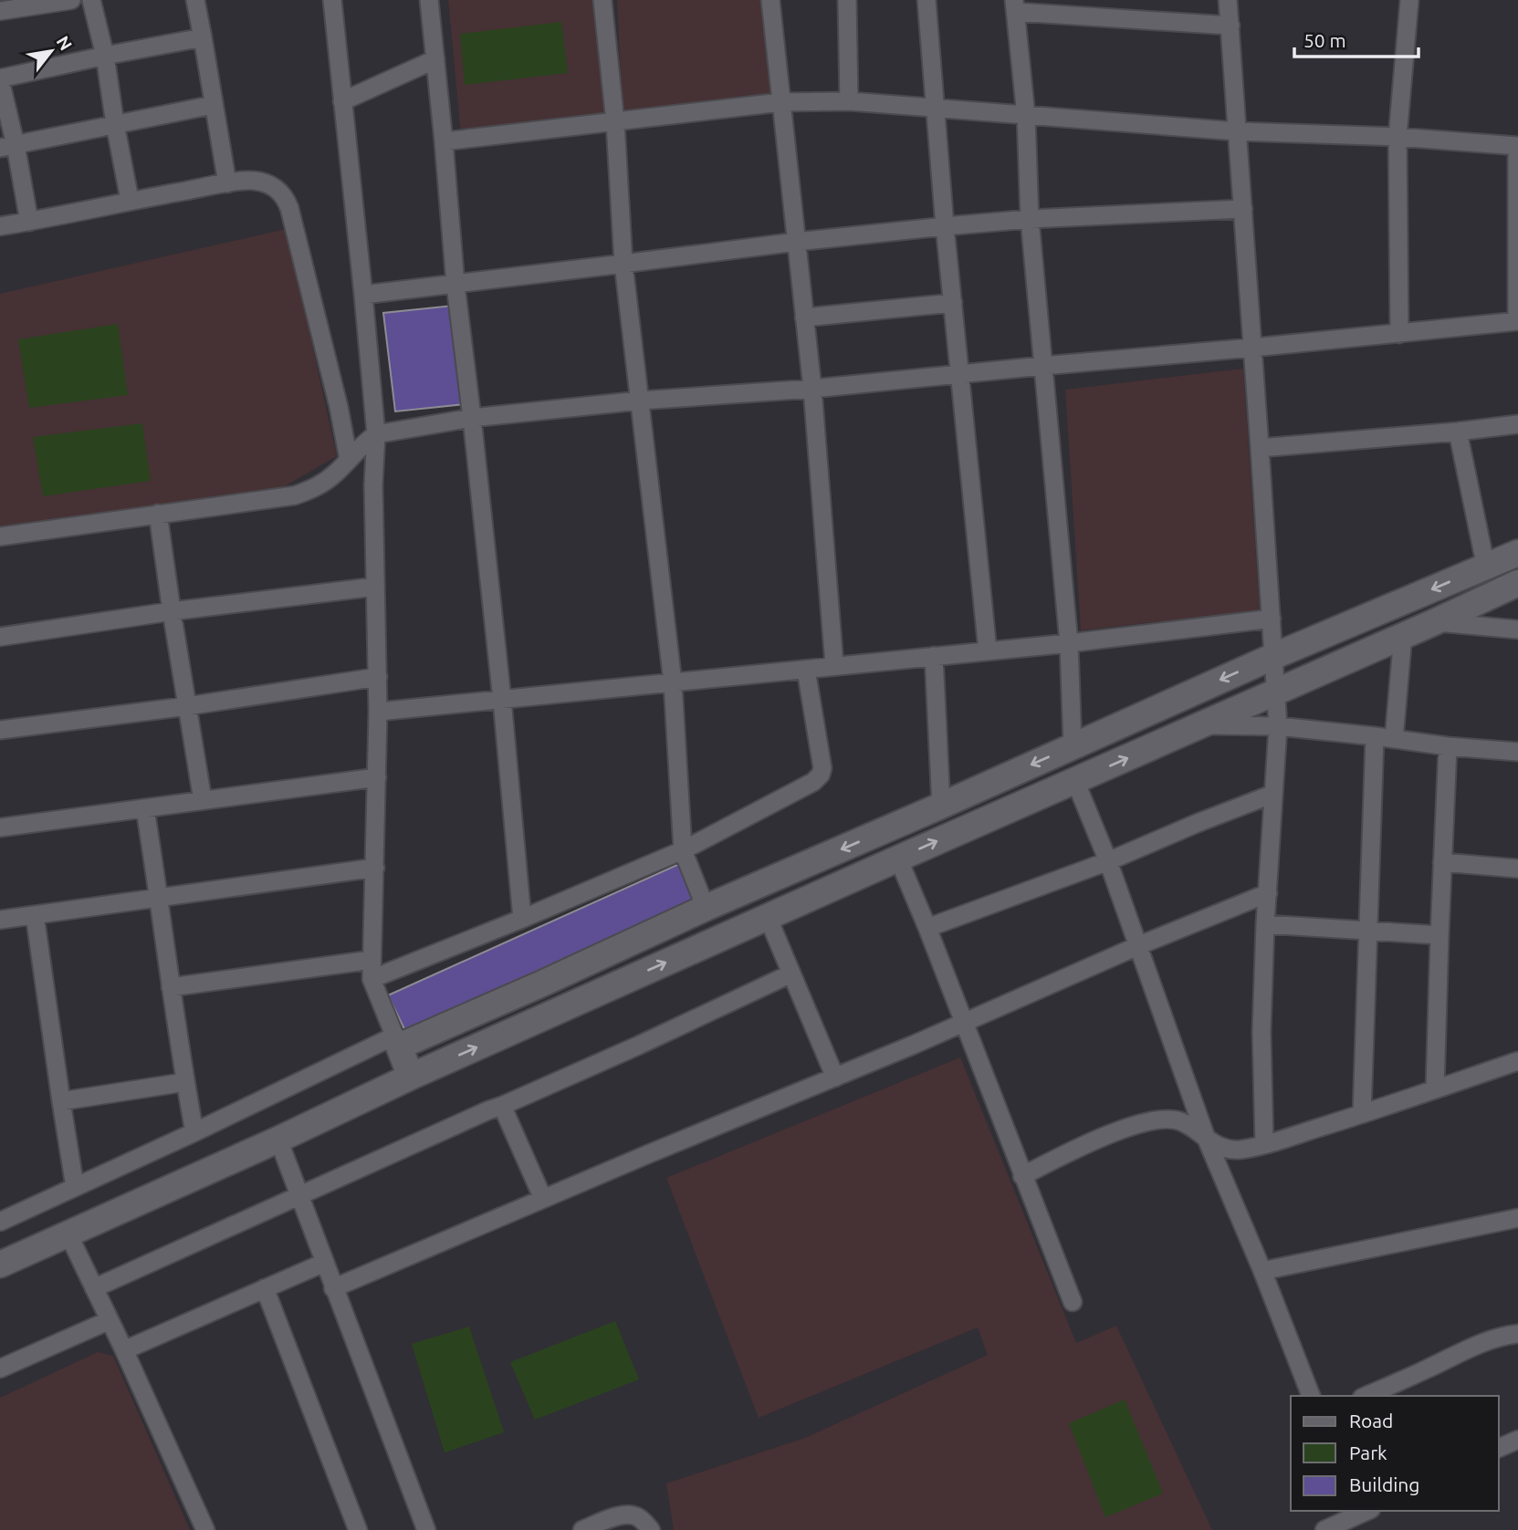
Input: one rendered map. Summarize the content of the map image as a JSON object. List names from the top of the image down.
{
  "legend": ["Road", "Park", "Building"],
  "scale_bar": "50 m",
  "north": "top right"
}
